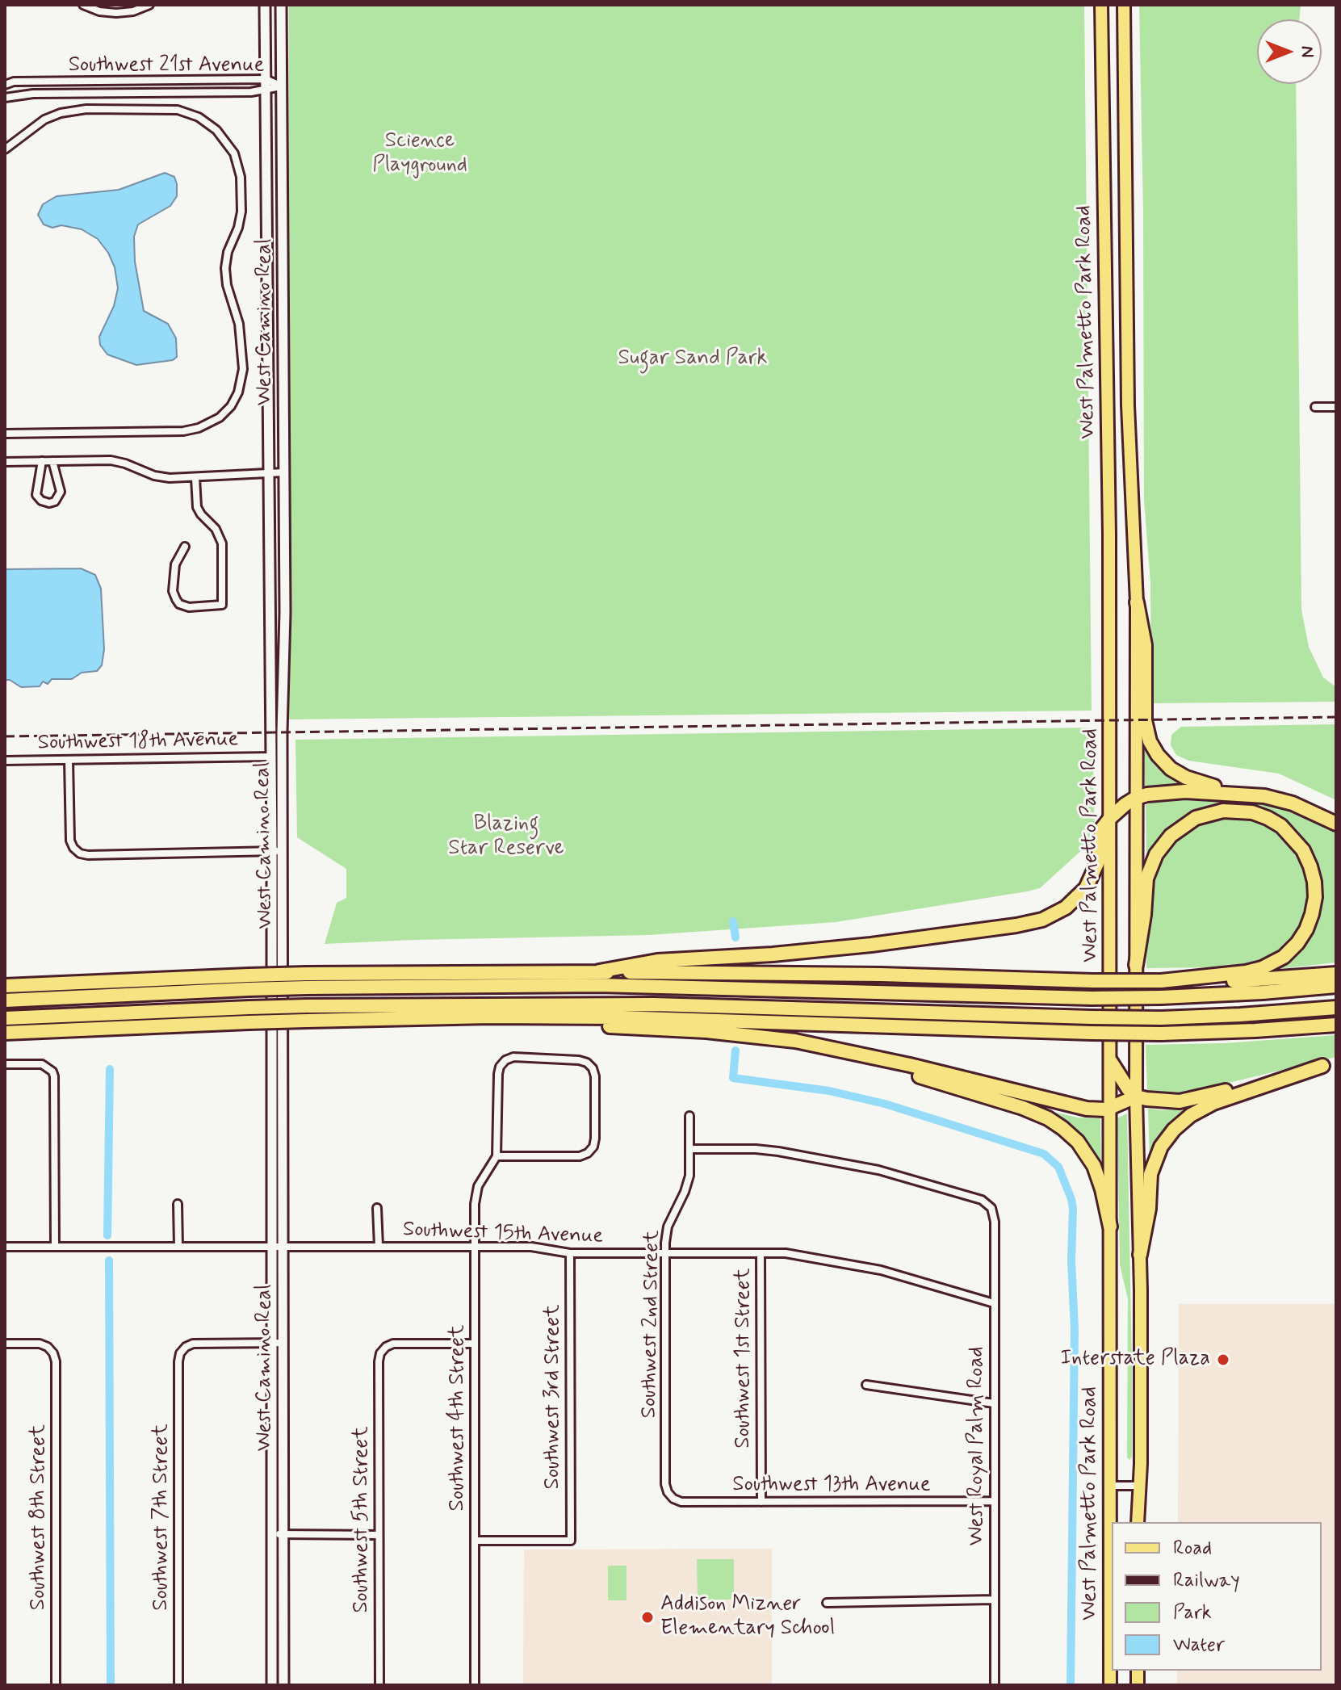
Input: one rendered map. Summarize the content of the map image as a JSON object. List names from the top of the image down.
{
  "streets": {
    "main road": ["West Palmetto Park Road"],
    "street": [
      "Southwest 21st Avenue",
      "West Camino Real",
      "Southwest 18th Avenue",
      "Southwest 15th Avenue",
      "Southwest 2nd Street",
      "Southwest 1st Street",
      "Southwest 3rd Street",
      "Southwest 4th Street",
      "West Royal Palm Road",
      "Southwest 13th Avenue",
      "Southwest 8th Street",
      "Southwest 7th Street",
      "Southwest 5th Street"
    ]
  },
  "crossings": [
    ["Southwest 21st Avenue", "West Camino Real"],
    ["West Camino Real", "Southwest 18th Avenue"],
    ["West Camino Real", "Southwest 15th Avenue"],
    ["West Camino Real", "Southwest 7th Street"],
    ["Southwest 15th Avenue", "Southwest 2nd Street"],
    ["Southwest 15th Avenue", "Southwest 1st Street"],
    ["Southwest 15th Avenue", "Southwest 3rd Street"],
    ["Southwest 15th Avenue", "Southwest 4th Street"],
    ["Southwest 15th Avenue", "West Royal Palm Road"],
    ["Southwest 2nd Street", "West Royal Palm Road"],
    ["Southwest 2nd Street", "Southwest 13th Avenue"],
    ["Southwest 1st Street", "Southwest 13th Avenue"],
    ["Southwest 3rd Street", "Southwest 4th Street"],
    ["Southwest 4th Street", "Southwest 5th Street"],
    ["West Royal Palm Road", "Southwest 13th Avenue"]
  ],
  "parks": ["Science Playground", "Sugar Sand Park", "Blazing Star Reserve"],
  "places": ["Interstate Plaza", "Addison Mizner Elementary School"],
  "legend": [
    "Road",
    "Railway",
    "Park",
    "Water"
  ],
  "north": "right"
}
